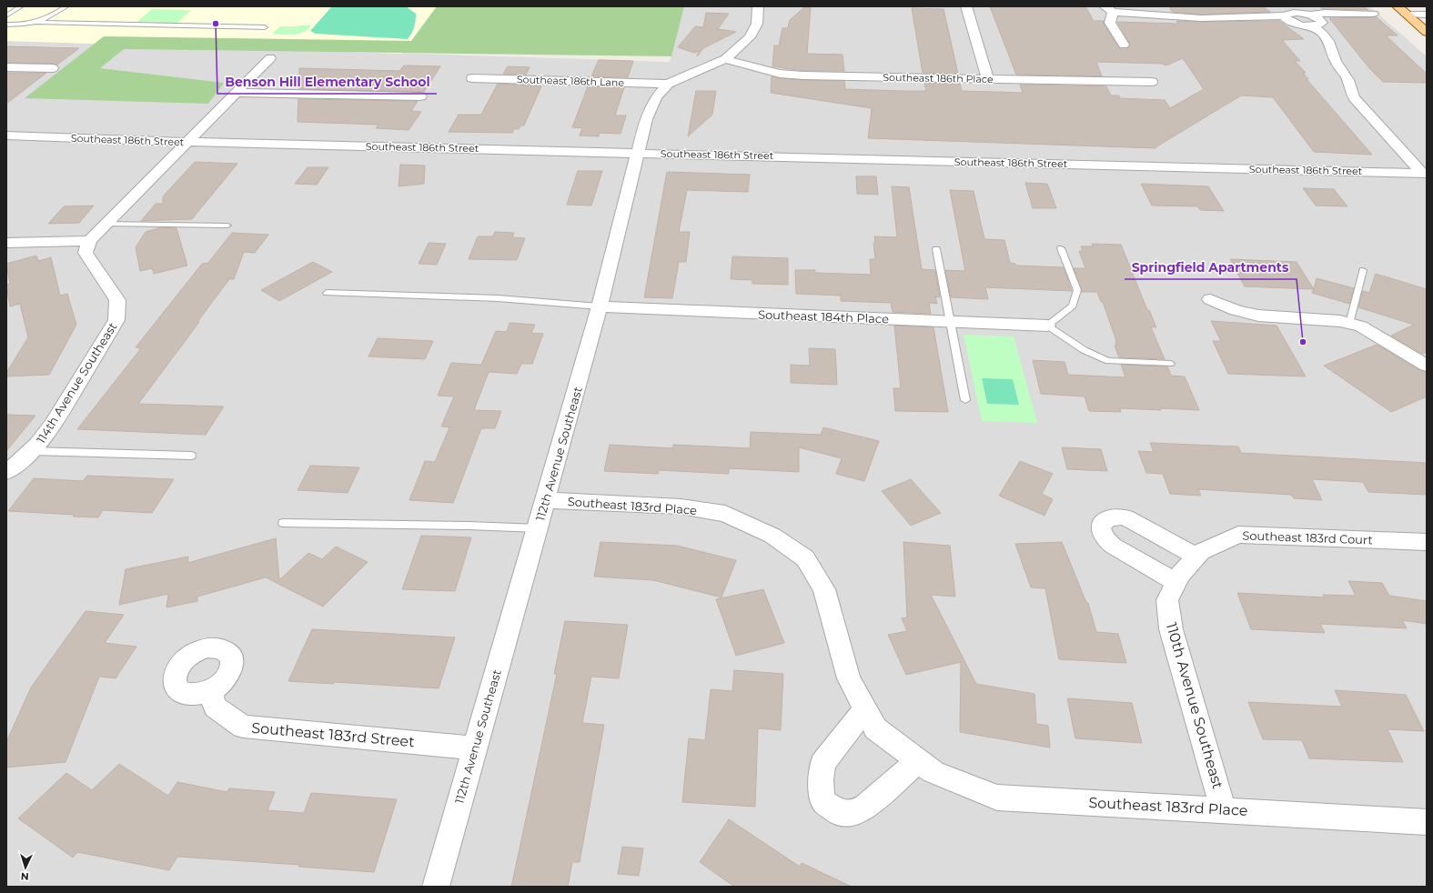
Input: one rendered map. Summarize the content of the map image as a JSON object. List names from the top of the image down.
{
  "streets": {
    "street": [
      "Southeast 186th Place",
      "Southeast 186th Lane",
      "Southeast 186th Street",
      "Southeast 184th Place",
      "114th Avenue Southeast",
      "112th Avenue Southeast",
      "Southeast 183rd Place",
      "Southeast 183rd Court",
      "110th Avenue Southeast",
      "Southeast 183rd Street"
    ]
  },
  "crossings": [
    ["Southeast 186th Place", "112th Avenue Southeast"],
    ["Southeast 186th Lane", "112th Avenue Southeast"],
    ["Southeast 186th Street", "112th Avenue Southeast"],
    ["Southeast 184th Place", "112th Avenue Southeast"],
    ["112th Avenue Southeast", "Southeast 183rd Place"],
    ["112th Avenue Southeast", "Southeast 183rd Street"],
    ["Southeast 183rd Place", "110th Avenue Southeast"],
    ["Southeast 183rd Court", "110th Avenue Southeast"]
  ],
  "places": ["Benson Hill Elementary School", "Springfield Apartments"],
  "north": "bottom"
}
